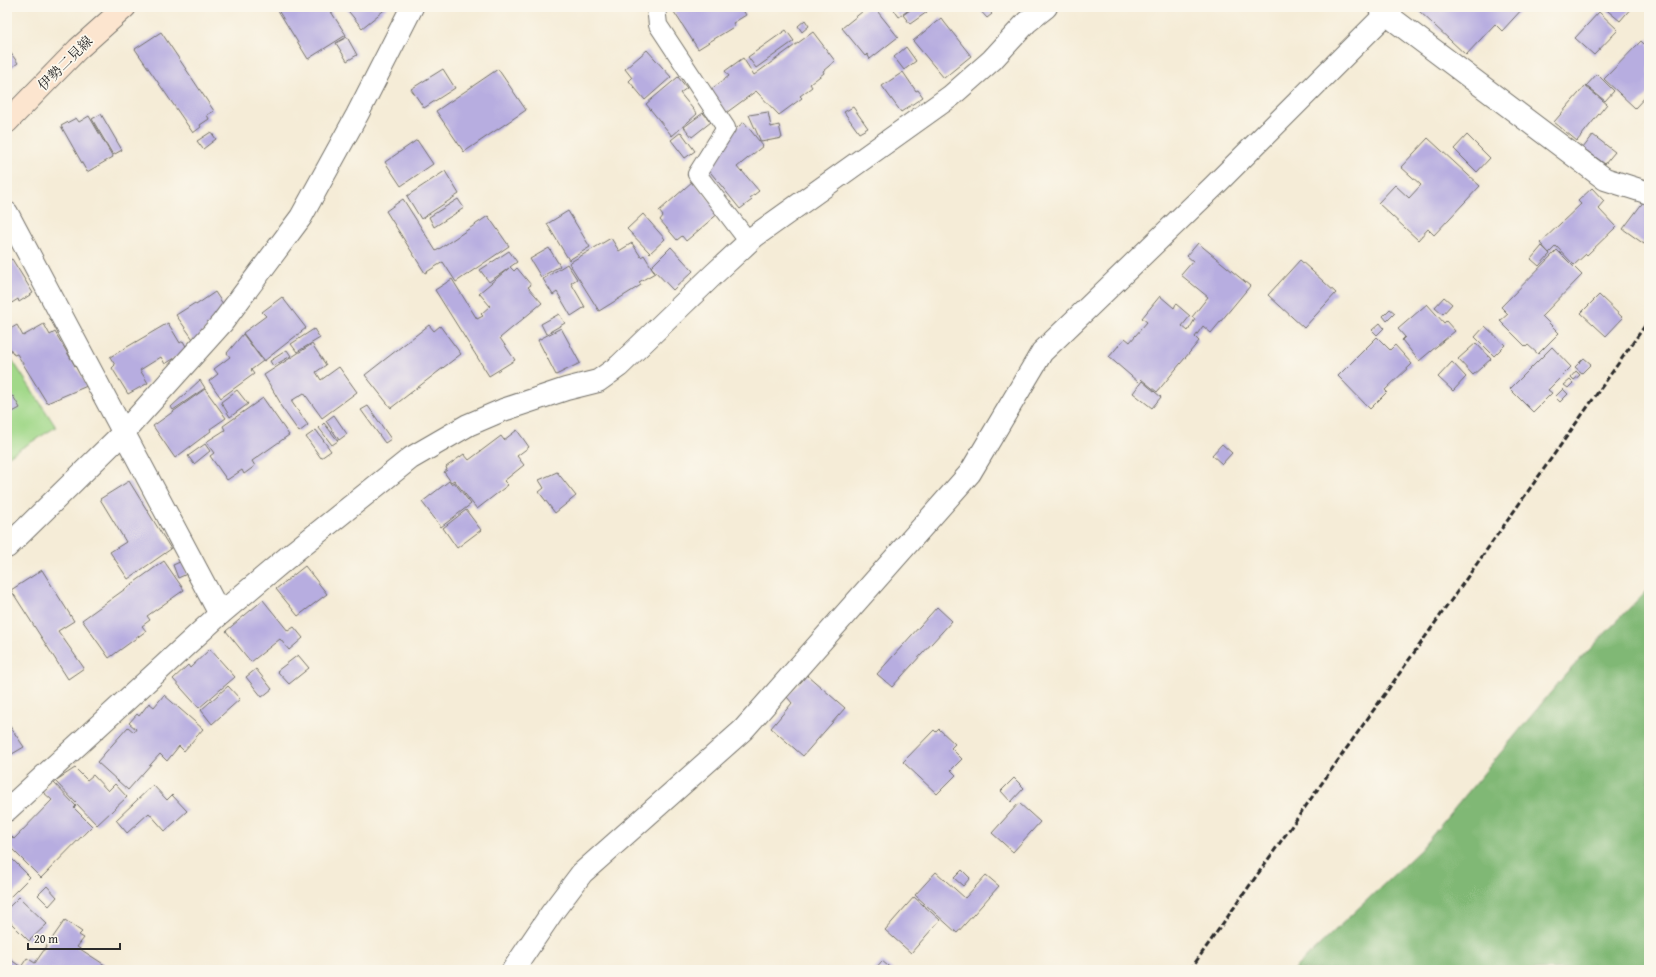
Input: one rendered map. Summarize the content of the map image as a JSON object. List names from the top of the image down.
{
  "streets": {
    "main road": ["伊勢二見線"]
  },
  "scale_bar": "20 m"
}
